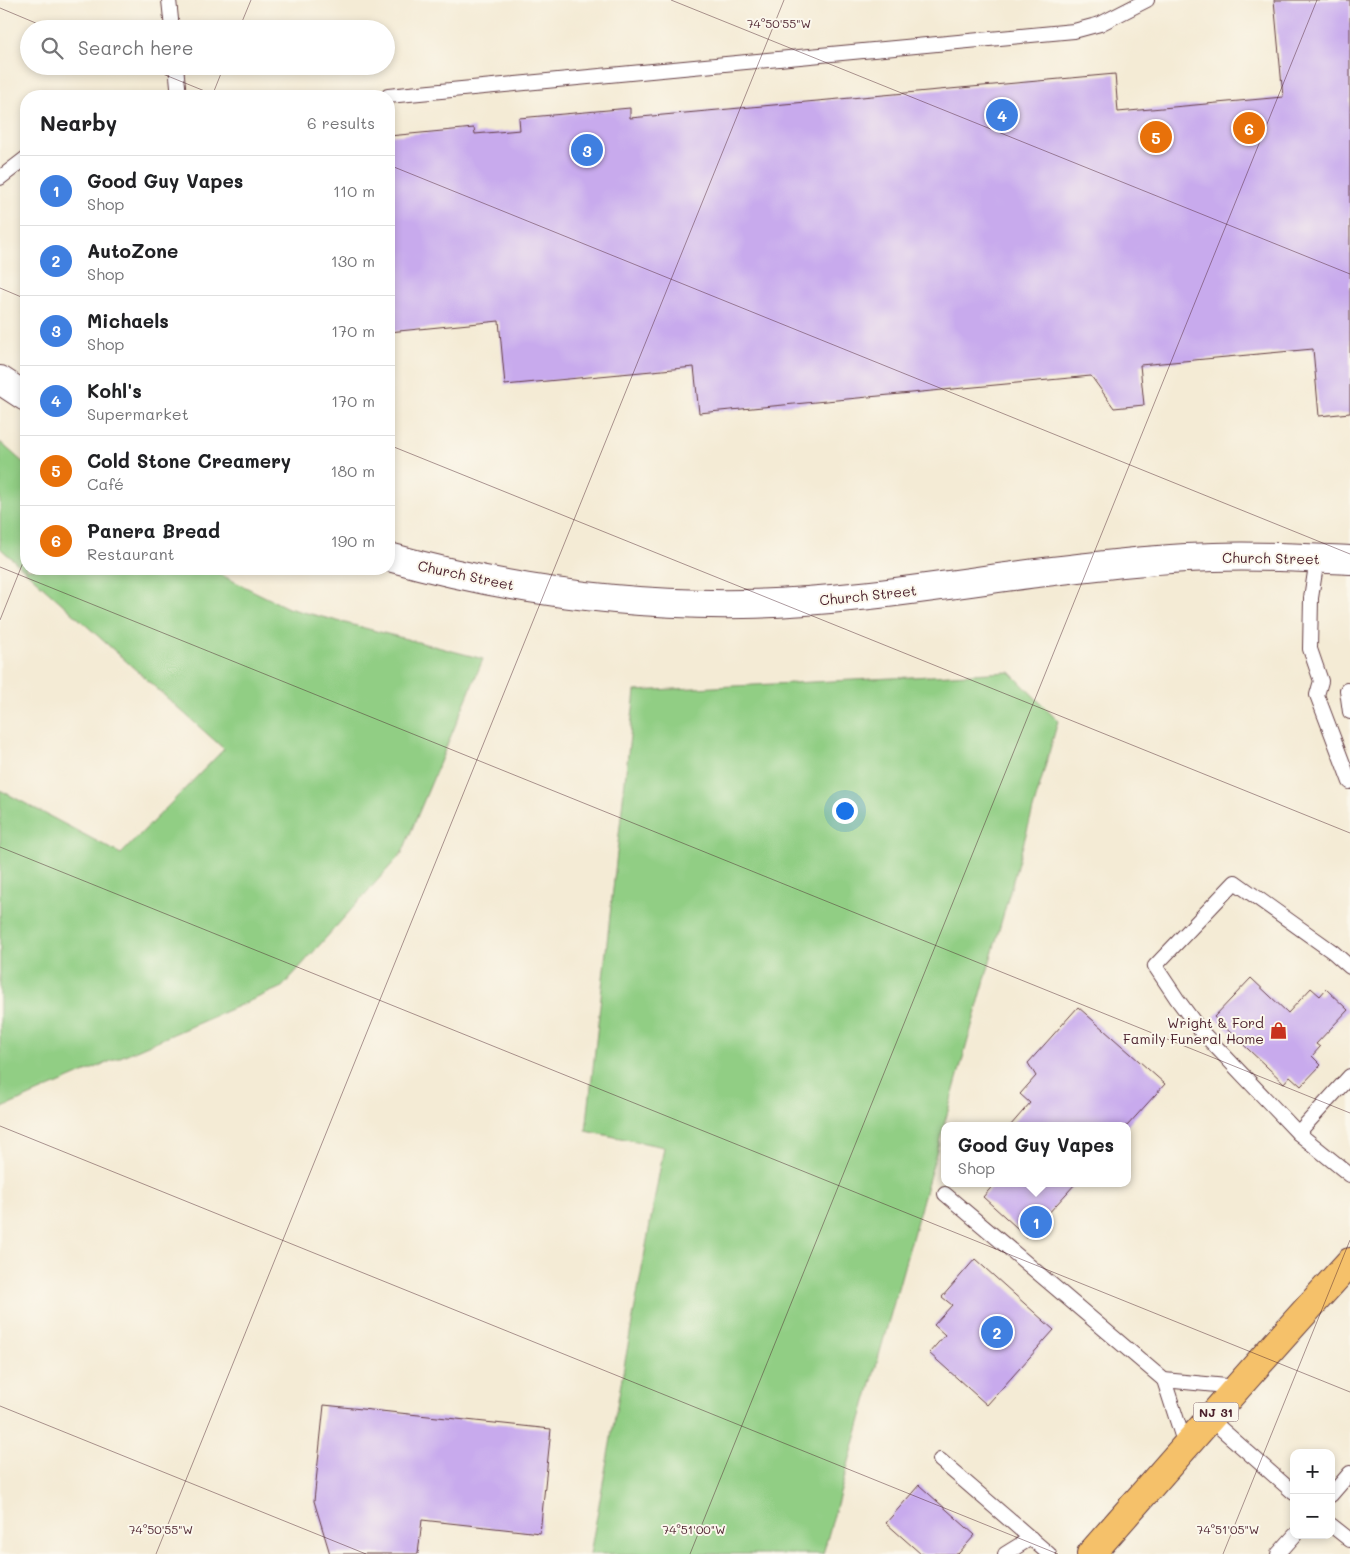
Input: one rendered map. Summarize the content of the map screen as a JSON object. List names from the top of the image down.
{
  "streets": {
    "highway": ["NJ 31"],
    "street": ["Church Street"]
  },
  "places": {
    "shop": ["Wright & Ford Family Funeral Home"]
  },
  "page": {
    "search": "Search here",
    "heading": ["Nearby", "6 results"],
    "pins": [
      "4",
      "6",
      "5",
      "3",
      "1",
      "2"
    ],
    "list": [
      {
        "mark": "1",
        "name": "Good Guy Vapes",
        "note": "Shop",
        "value": "110 m"
      },
      {
        "mark": "2",
        "name": "AutoZone",
        "note": "Shop",
        "value": "130 m"
      },
      {
        "mark": "3",
        "name": "Michaels",
        "note": "Shop",
        "value": "170 m"
      },
      {
        "mark": "4",
        "name": "Kohl's",
        "note": "Supermarket",
        "value": "170 m"
      },
      {
        "mark": "5",
        "name": "Cold Stone Creamery",
        "note": "Café",
        "value": "180 m"
      },
      {
        "mark": "6",
        "name": "Panera Bread",
        "note": "Restaurant",
        "value": "190 m"
      }
    ],
    "popup": ["Good Guy Vapes", "Shop"],
    "map_buttons": ["+", "−"]
  },
  "coordinates": ["74°50'55\"W", "74°51'00\"W", "74°51'05\"W"]
}
